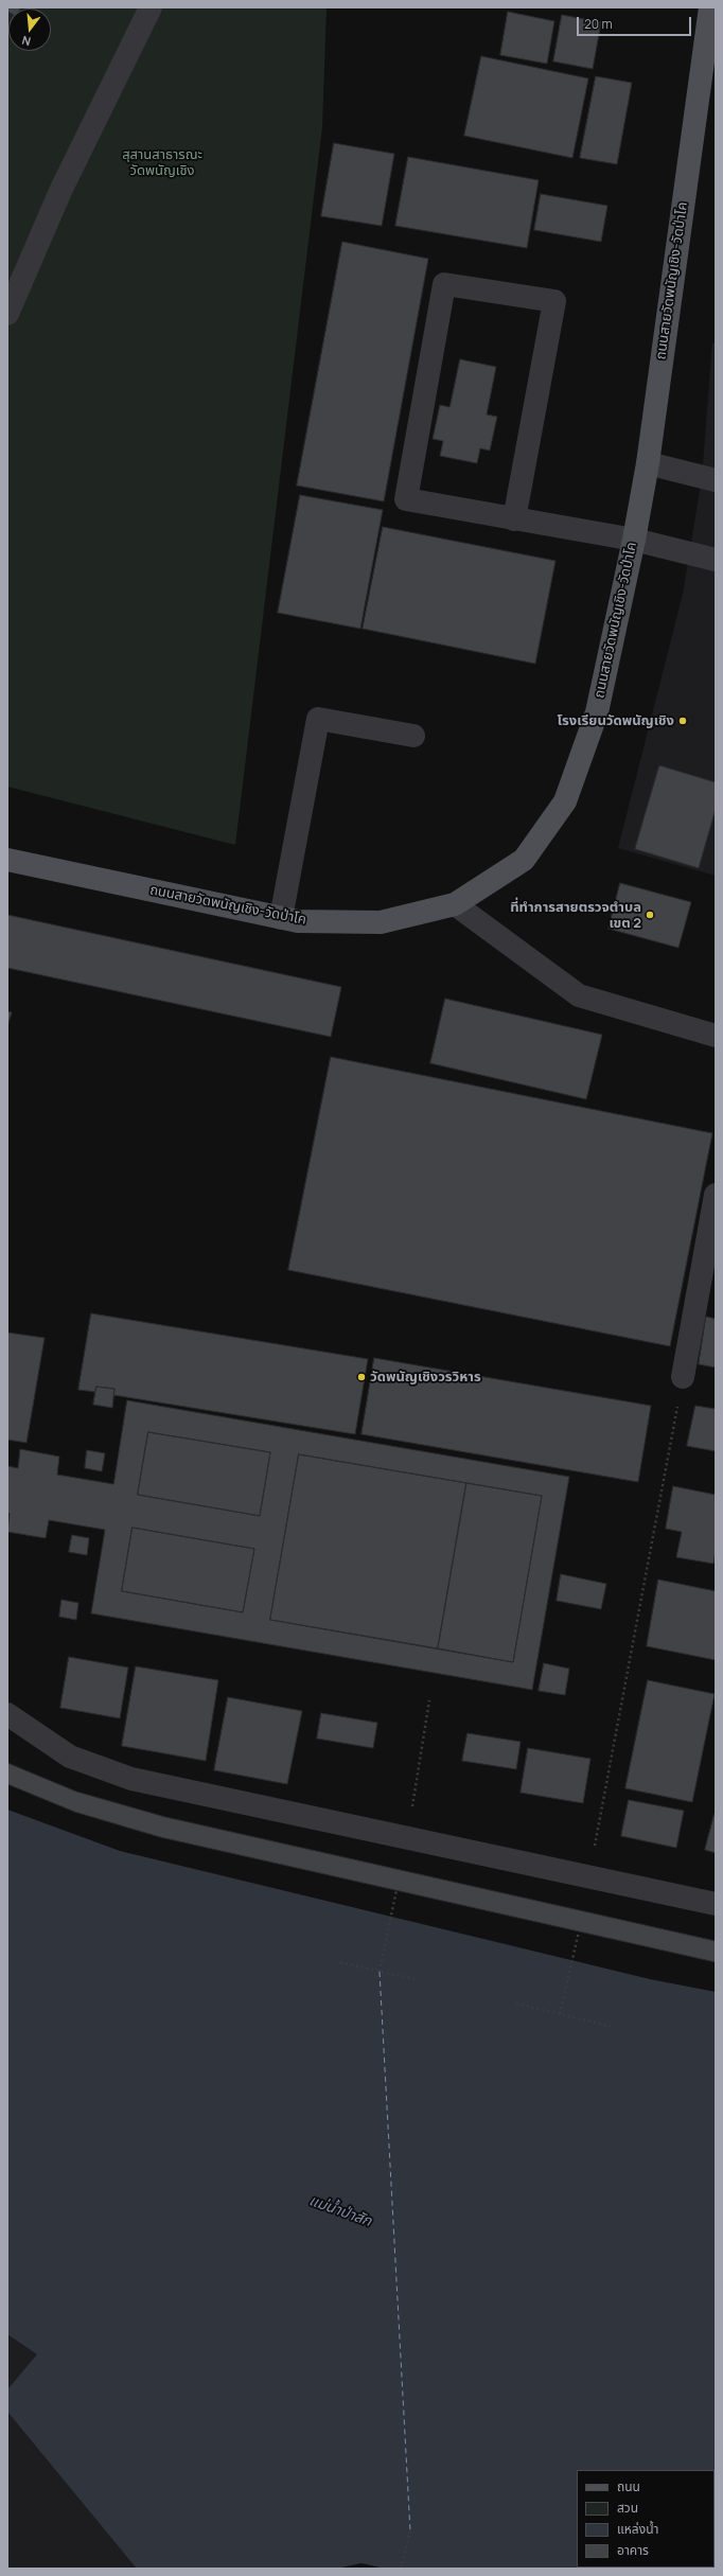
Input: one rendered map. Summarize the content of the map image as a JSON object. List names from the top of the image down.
{
  "streets": {
    "main road": ["ถนนสายวัดพนัญเชิง-วัดป่าโค"]
  },
  "water": ["แม่น้ำป่าสัก"],
  "parks": ["สุสานสาธารณะ วัดพนัญเชิง"],
  "places": ["โรงเรียนวัดพนัญเชิง", "ที่ทำการสายตรวจตำบล เขต 2", "วัดพนัญเชิงวรวิหาร"],
  "legend": [
    "ถนน",
    "สวน",
    "แหล่งน้ำ",
    "อาคาร"
  ],
  "scale_bar": "20 m",
  "north": "bottom"
}
